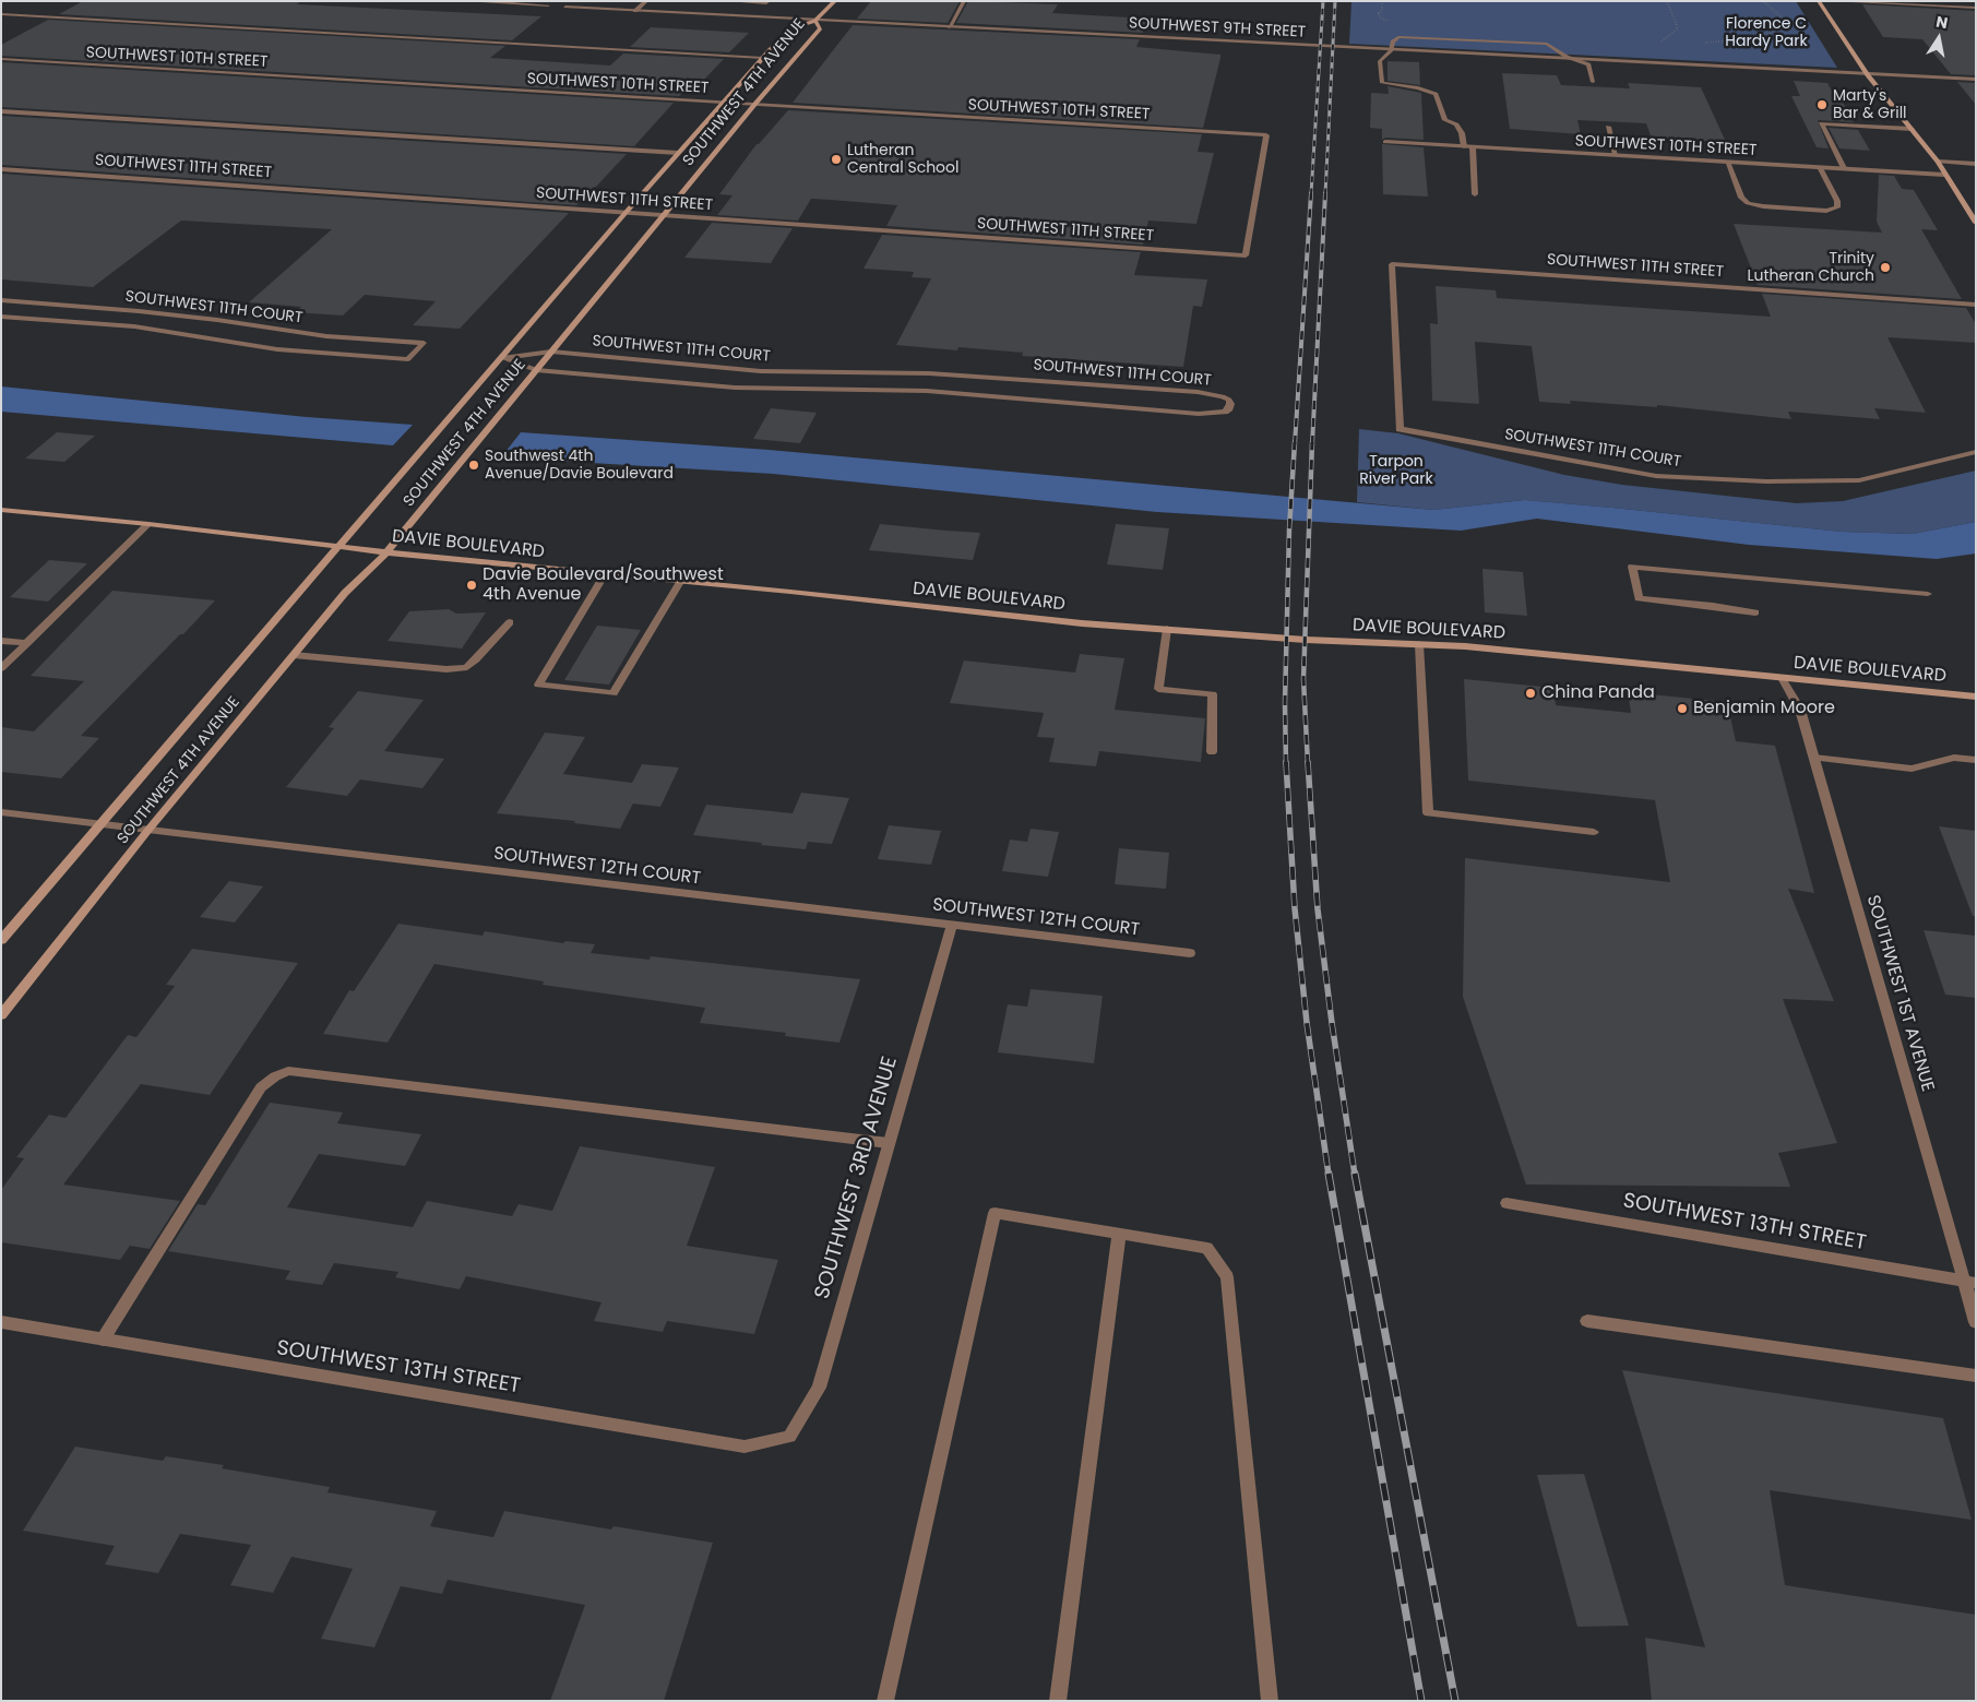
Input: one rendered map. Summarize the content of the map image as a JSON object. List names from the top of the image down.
{
  "streets": {
    "main road": ["SOUTHWEST 4TH AVENUE", "DAVIE BOULEVARD"],
    "street": [
      "SOUTHWEST 9TH STREET",
      "SOUTHWEST 10TH STREET",
      "SOUTHWEST 11TH STREET",
      "SOUTHWEST 11TH COURT",
      "SOUTHWEST 12TH COURT",
      "SOUTHWEST 1ST AVENUE",
      "SOUTHWEST 3RD AVENUE",
      "SOUTHWEST 13TH STREET"
    ]
  },
  "crossings": [
    ["SOUTHWEST 9TH STREET", "SOUTHWEST 4TH AVENUE"],
    ["SOUTHWEST 10TH STREET", "SOUTHWEST 4TH AVENUE"],
    ["SOUTHWEST 10TH STREET", "SOUTHWEST 11TH STREET"],
    ["SOUTHWEST 4TH AVENUE", "SOUTHWEST 11TH STREET"],
    ["SOUTHWEST 4TH AVENUE", "SOUTHWEST 11TH COURT"],
    ["SOUTHWEST 4TH AVENUE", "DAVIE BOULEVARD"],
    ["SOUTHWEST 4TH AVENUE", "SOUTHWEST 12TH COURT"],
    ["SOUTHWEST 11TH STREET", "SOUTHWEST 11TH COURT"],
    ["DAVIE BOULEVARD", "SOUTHWEST 1ST AVENUE"],
    ["SOUTHWEST 12TH COURT", "SOUTHWEST 3RD AVENUE"],
    ["SOUTHWEST 1ST AVENUE", "SOUTHWEST 13TH STREET"],
    ["SOUTHWEST 3RD AVENUE", "SOUTHWEST 13TH STREET"]
  ],
  "parks": ["Florence C Hardy Park", "Tarpon River Park"],
  "places": [
    "Marty's Bar & Grill",
    "Lutheran Central School",
    "Trinity Lutheran Church",
    "Southwest 4th Avenue/Davie Boulevard",
    "Davie Boulevard/Southwest 4th Avenue",
    "China Panda",
    "Benjamin Moore"
  ],
  "north": "top"
}
